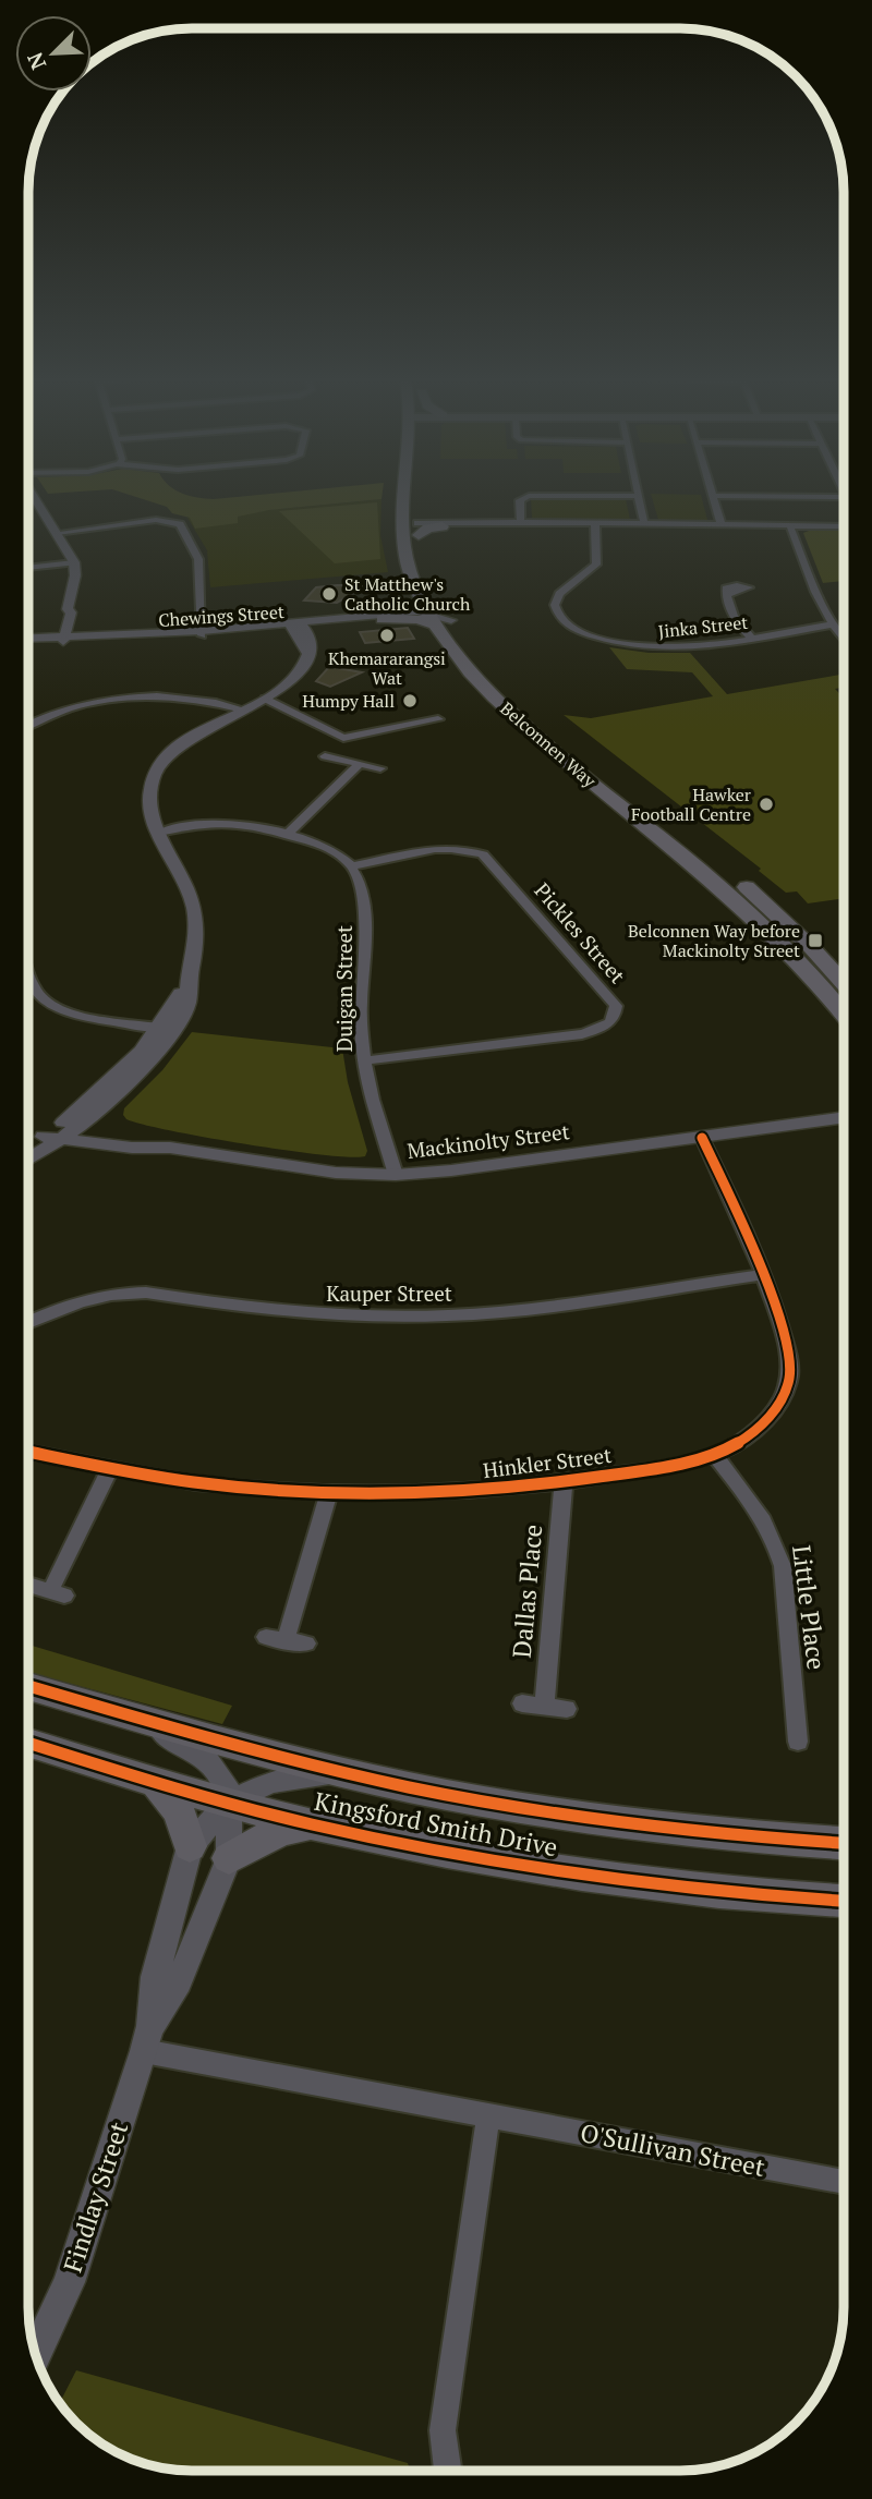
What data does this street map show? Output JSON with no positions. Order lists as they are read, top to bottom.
{
  "streets": {
    "main road": ["Belconnen Way", "Kingsford Smith Drive"],
    "street": [
      "Chewings Street",
      "Jinka Street",
      "Pickles Street",
      "Duigan Street",
      "Mackinolty Street",
      "Kauper Street",
      "Hinkler Street",
      "Dallas Place",
      "Little Place",
      "O'Sullivan Street",
      "Findlay Street"
    ]
  },
  "crossings": [
    ["Pickles Street", "Duigan Street"],
    ["Duigan Street", "Mackinolty Street"],
    ["Mackinolty Street", "Hinkler Street"],
    ["Kauper Street", "Hinkler Street"],
    ["Hinkler Street", "Dallas Place"],
    ["Hinkler Street", "Little Place"],
    ["Kingsford Smith Drive", "Findlay Street"],
    ["O'Sullivan Street", "Findlay Street"]
  ],
  "places": {
    "other": [
      "St Matthew's Catholic Church",
      "Khemararangsi Wat",
      "Humpy Hall",
      "Hawker Football Centre"
    ],
    "transit": ["Belconnen Way before Mackinolty Street"]
  },
  "north": "bottom left"
}
